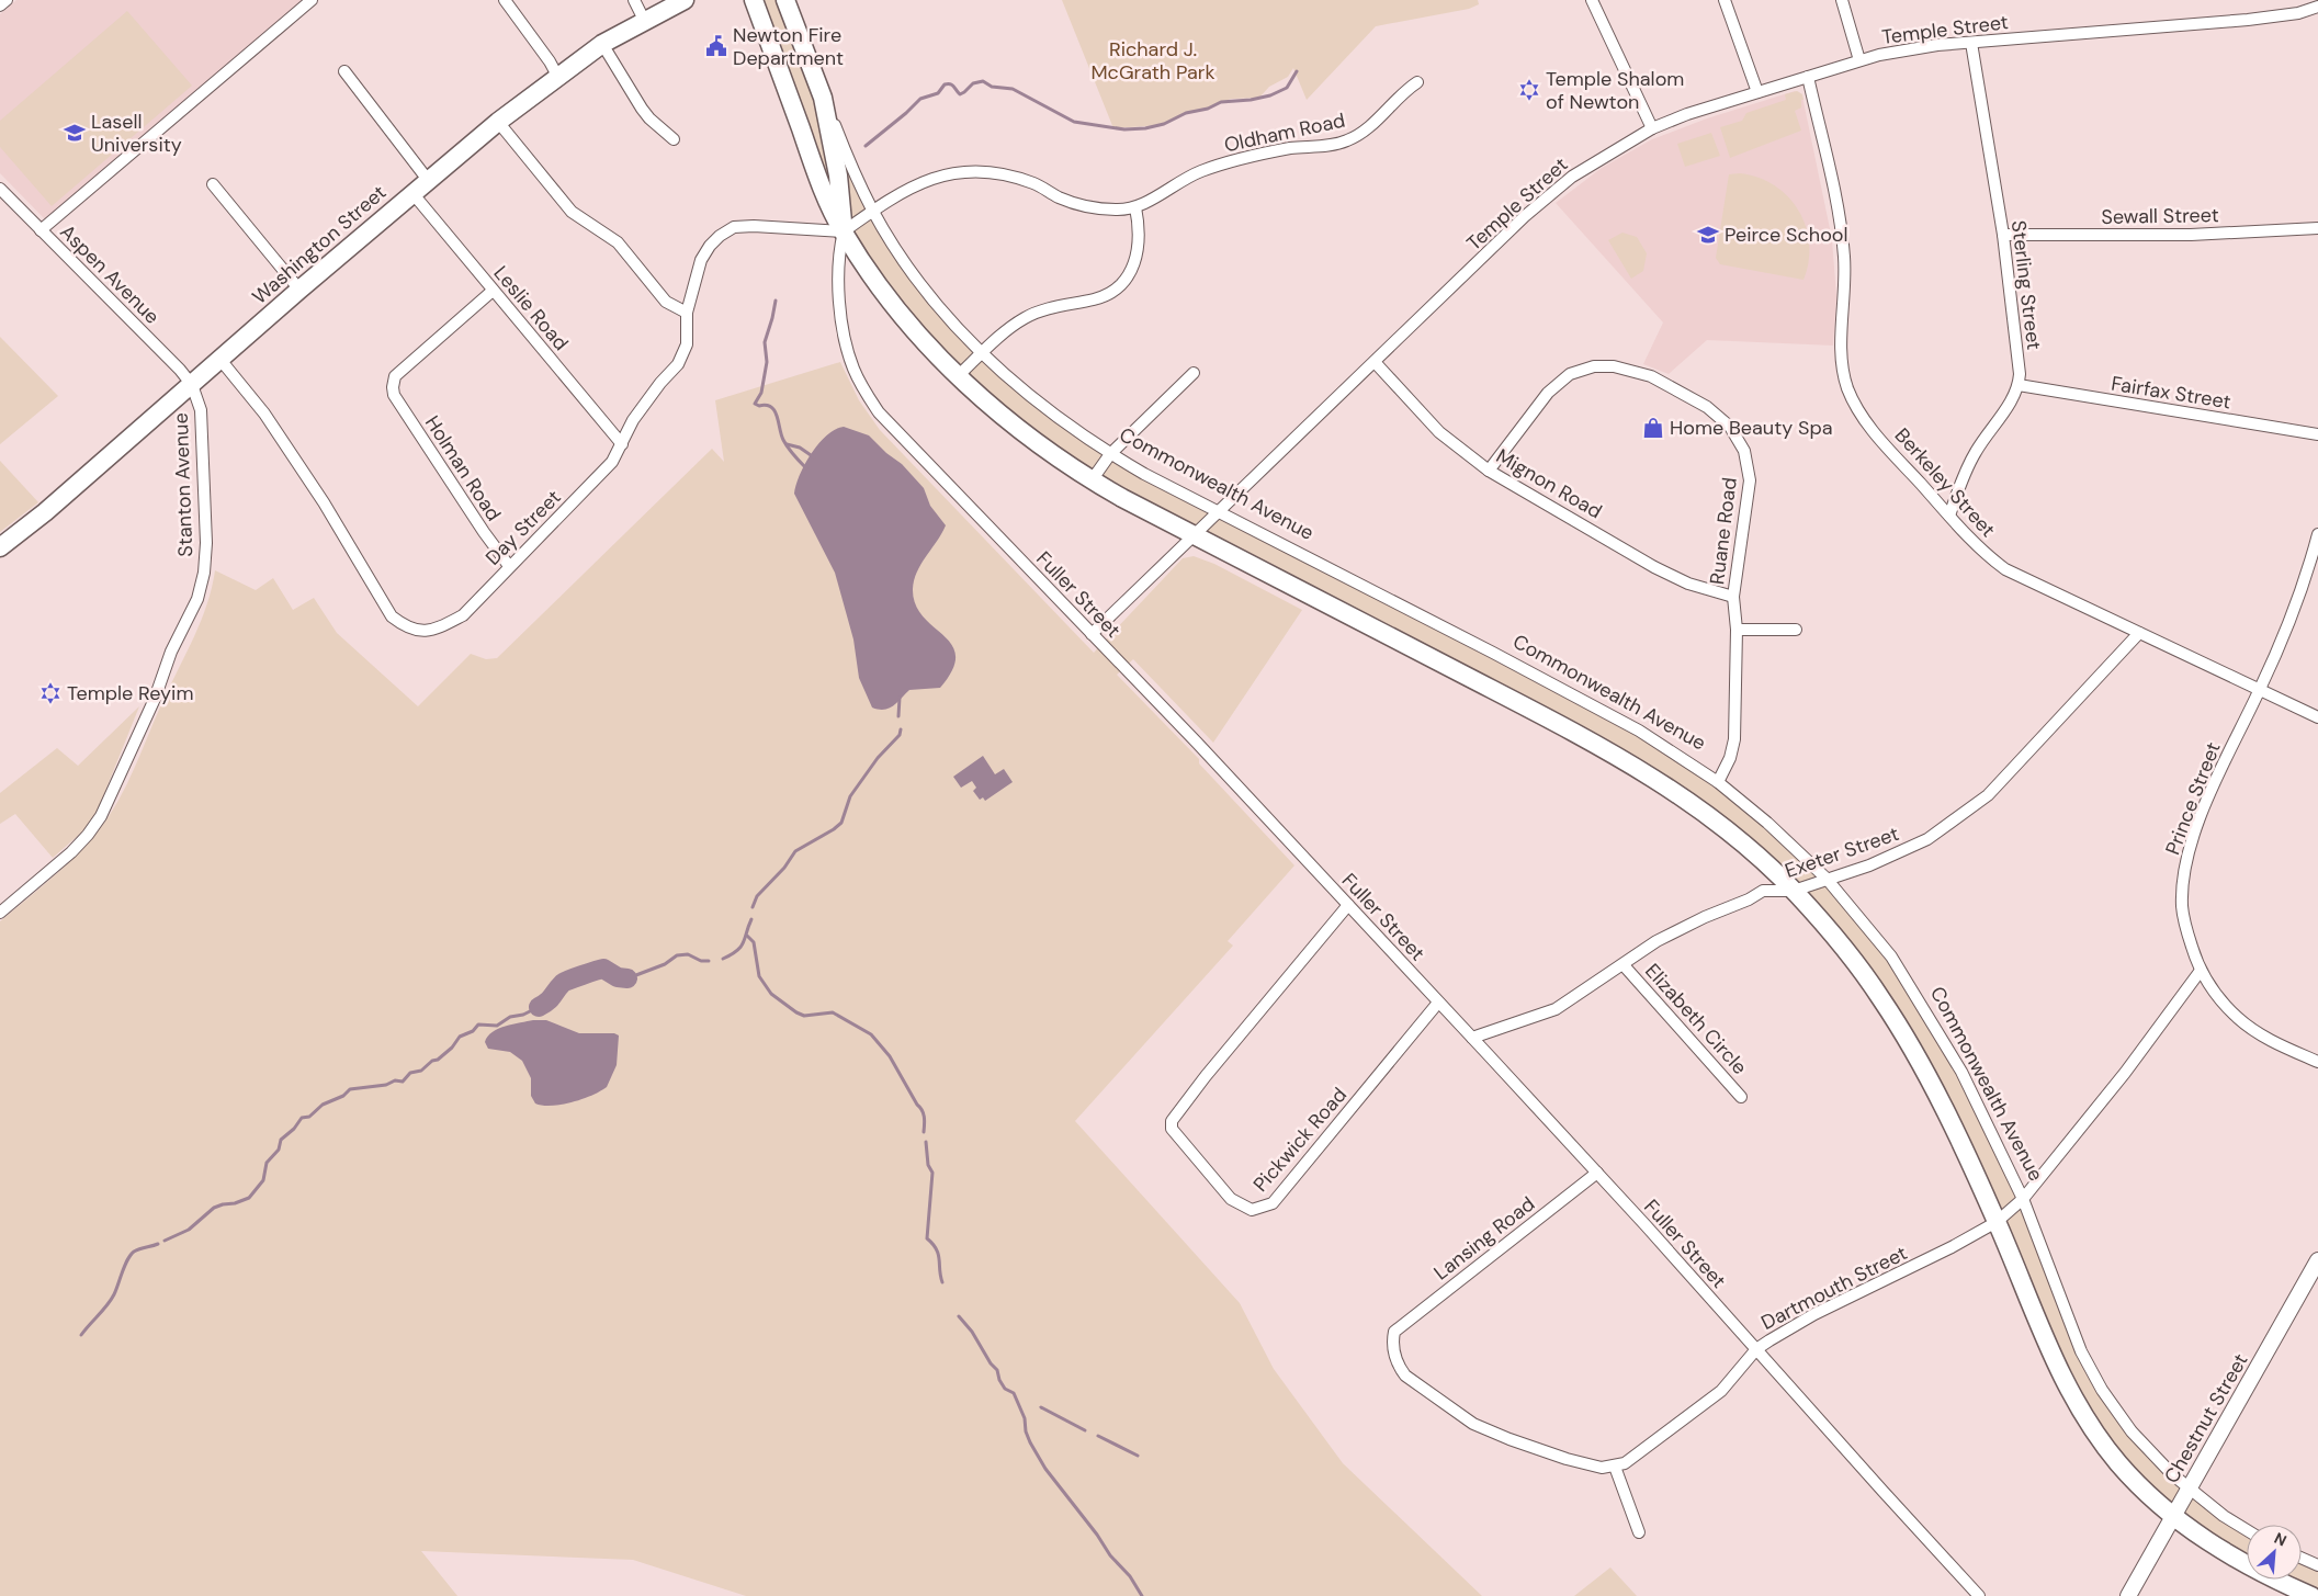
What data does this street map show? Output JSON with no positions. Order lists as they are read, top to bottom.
{
  "streets": {
    "main road": ["Washington Street", "Commonwealth Avenue", "Chestnut Street"],
    "street": [
      "Temple Street",
      "Oldham Road",
      "Sewall Street",
      "Aspen Avenue",
      "Sterling Street",
      "Leslie Road",
      "Fairfax Street",
      "Holman Road",
      "Berkeley Street",
      "Mignon Road",
      "Stanton Avenue",
      "Day Street",
      "Ruane Road",
      "Fuller Street",
      "Prince Street",
      "Exeter Street",
      "Elizabeth Circle",
      "Pickwick Road",
      "Lansing Road",
      "Dartmouth Street"
    ]
  },
  "crossings": [
    ["Temple Street", "Sterling Street"],
    ["Temple Street", "Berkeley Street"],
    ["Temple Street", "Commonwealth Avenue"],
    ["Temple Street", "Mignon Road"],
    ["Temple Street", "Fuller Street"],
    ["Oldham Road", "Commonwealth Avenue"],
    ["Oldham Road", "Day Street"],
    ["Oldham Road", "Fuller Street"],
    ["Sewall Street", "Sterling Street"],
    ["Washington Street", "Aspen Avenue"],
    ["Washington Street", "Leslie Road"],
    ["Washington Street", "Stanton Avenue"],
    ["Washington Street", "Day Street"],
    ["Aspen Avenue", "Stanton Avenue"],
    ["Sterling Street", "Fairfax Street"],
    ["Leslie Road", "Holman Road"],
    ["Leslie Road", "Day Street"],
    ["Holman Road", "Day Street"],
    ["Berkeley Street", "Prince Street"],
    ["Berkeley Street", "Exeter Street"],
    ["Commonwealth Avenue", "Day Street"],
    ["Commonwealth Avenue", "Ruane Road"],
    ["Commonwealth Avenue", "Fuller Street"],
    ["Commonwealth Avenue", "Exeter Street"],
    ["Commonwealth Avenue", "Dartmouth Street"],
    ["Commonwealth Avenue", "Chestnut Street"],
    ["Mignon Road", "Ruane Road"],
    ["Day Street", "Fuller Street"],
    ["Fuller Street", "Exeter Street"],
    ["Fuller Street", "Pickwick Road"],
    ["Fuller Street", "Lansing Road"],
    ["Fuller Street", "Dartmouth Street"],
    ["Prince Street", "Dartmouth Street"],
    ["Exeter Street", "Elizabeth Circle"],
    ["Lansing Road", "Dartmouth Street"]
  ],
  "parks": ["Richard J. McGrath Park"],
  "places": {
    "public building": ["Newton Fire Department"],
    "synagogue": ["Temple Shalom of Newton", "Temple Reyim"],
    "school or university": ["Lasell University", "Peirce School"],
    "shop": ["Home Beauty Spa"]
  },
  "north": "top right"
}
